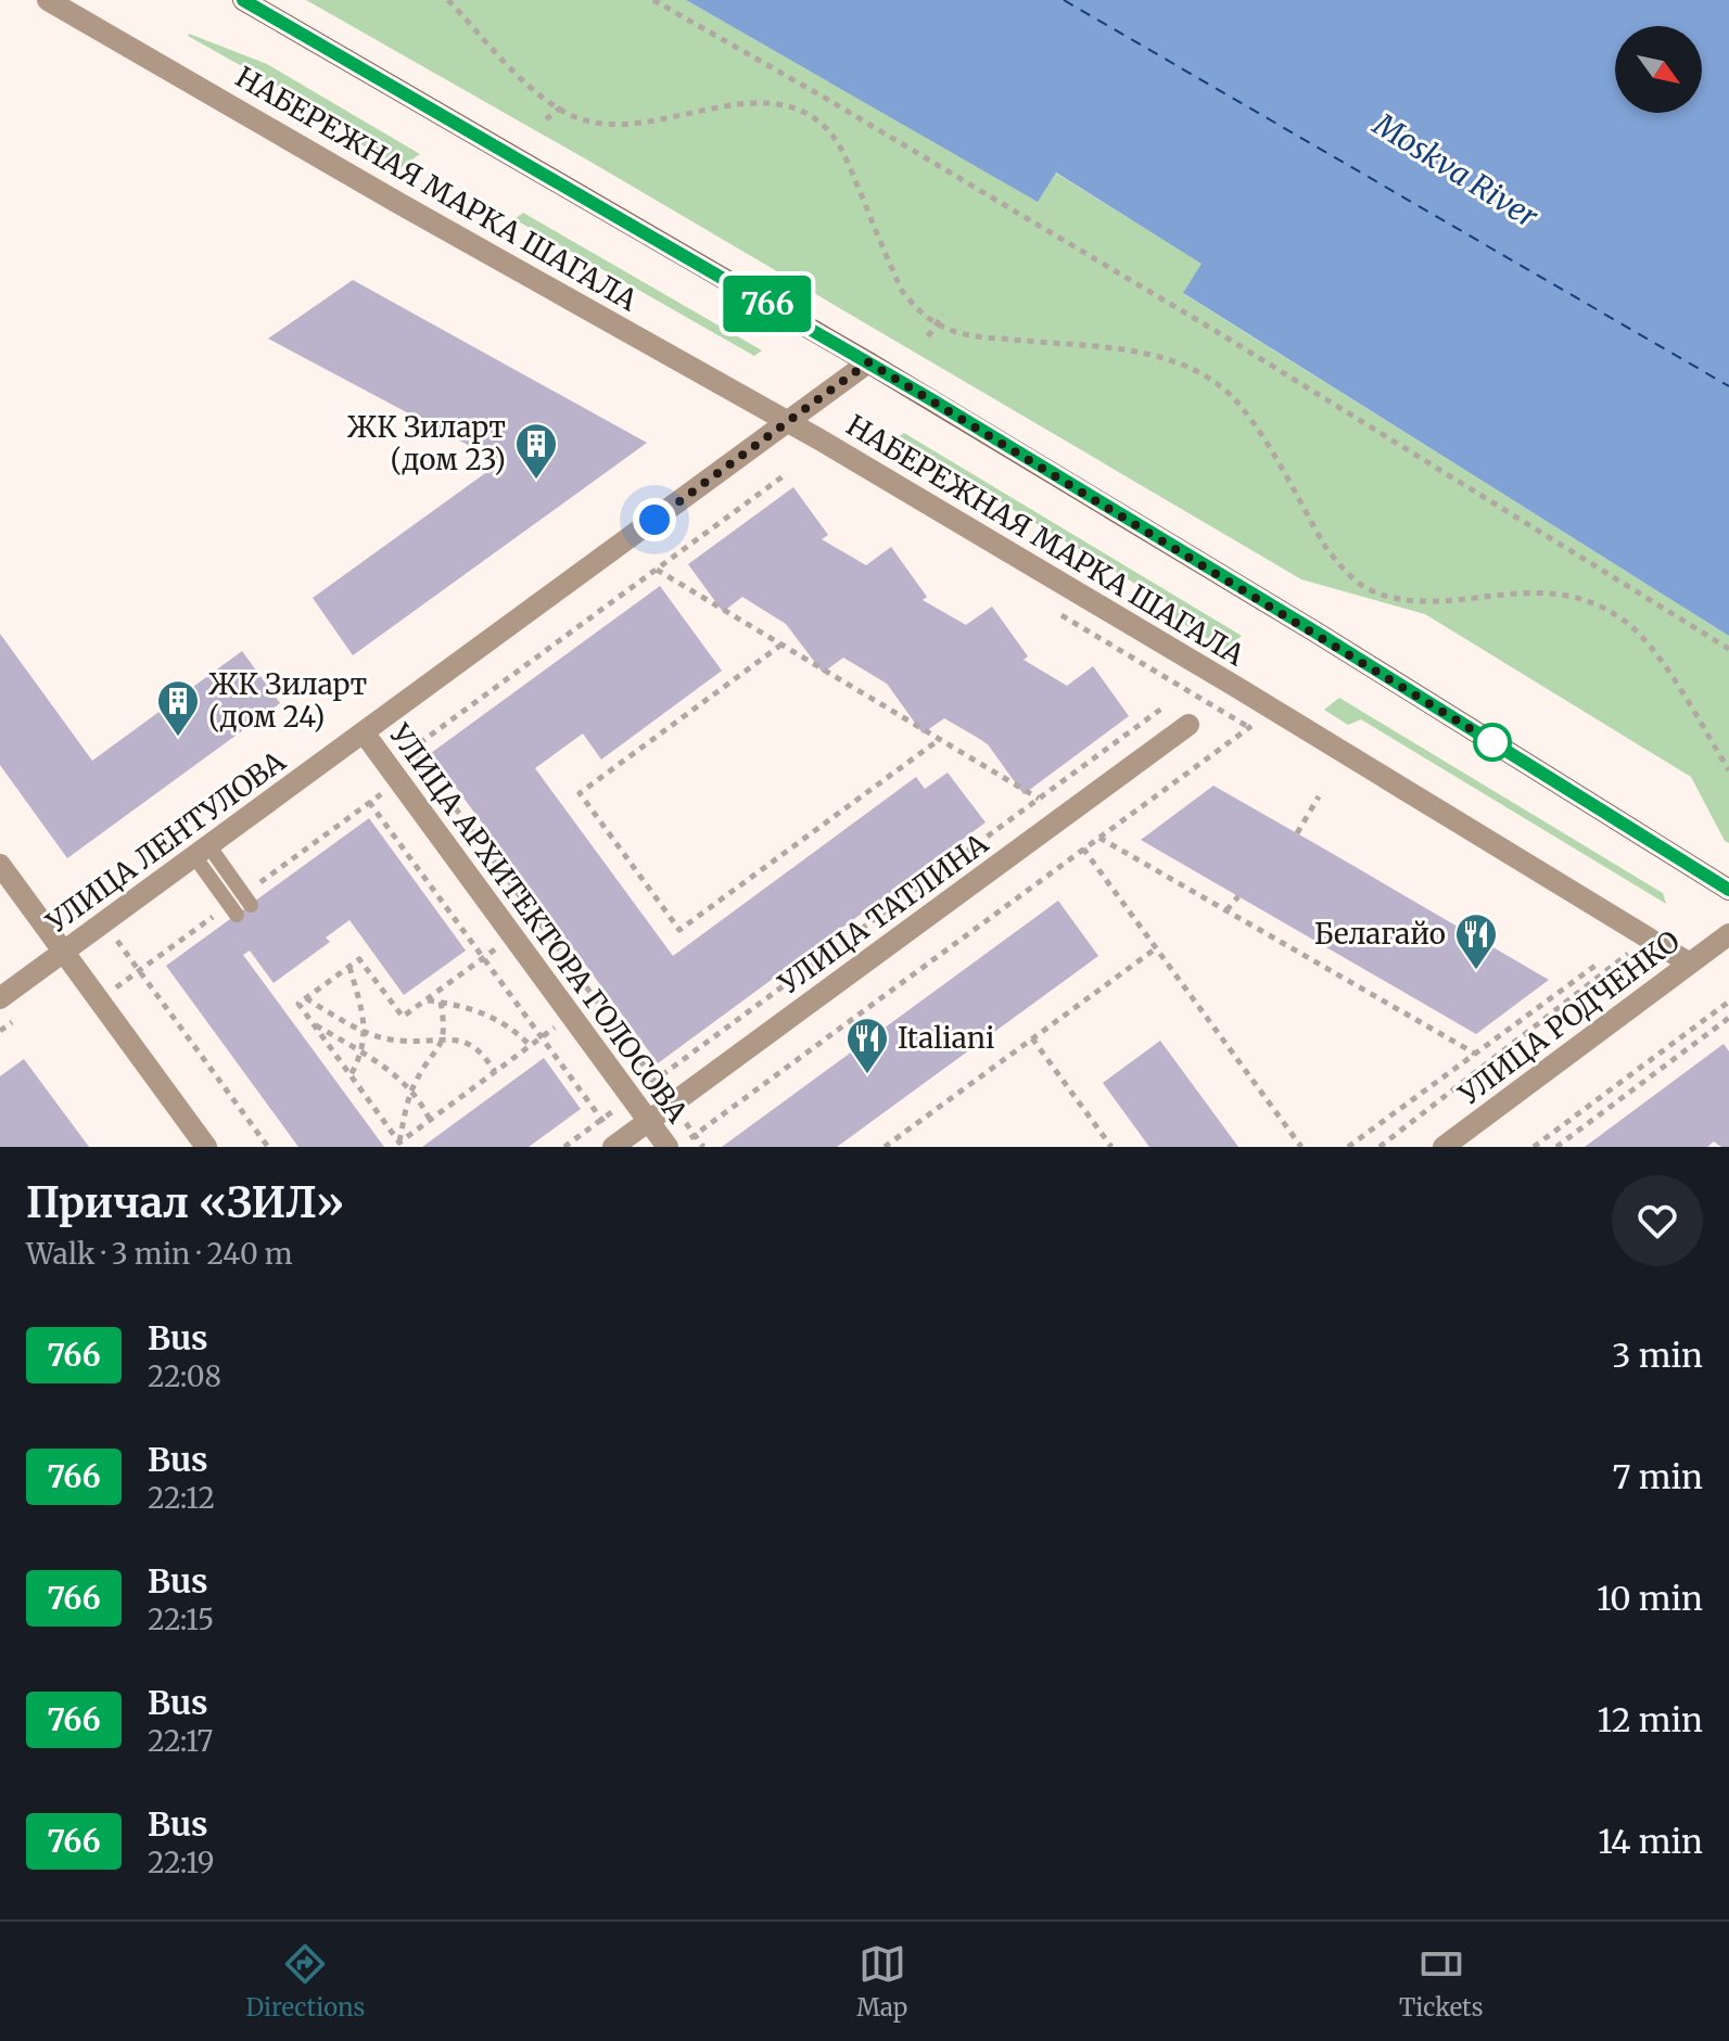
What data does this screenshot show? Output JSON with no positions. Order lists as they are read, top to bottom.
{
  "streets": {
    "street": [
      "НАБЕРЕЖНАЯ МАРКА ШАГАЛА",
      "УЛИЦА ЛЕНТУЛОВА",
      "УЛИЦА ТАТЛИНА",
      "УЛИЦА АРХИТЕКТОРА ГОЛОСОВА",
      "УЛИЦА РОДЧЕНКО"
    ]
  },
  "crossings": [
    ["НАБЕРЕЖНАЯ МАРКА ШАГАЛА", "УЛИЦА ЛЕНТУЛОВА"],
    ["НАБЕРЕЖНАЯ МАРКА ШАГАЛА", "УЛИЦА РОДЧЕНКО"],
    ["УЛИЦА ЛЕНТУЛОВА", "УЛИЦА АРХИТЕКТОРА ГОЛОСОВА"],
    ["УЛИЦА ТАТЛИНА", "УЛИЦА АРХИТЕКТОРА ГОЛОСОВА"]
  ],
  "water": ["Moskva River"],
  "places": {
    "building": ["ЖК Зиларт (дом 23)", "ЖК Зиларт (дом 24)"],
    "restaurant": ["Белагайо", "Italiani"]
  },
  "lines": ["bus line 766"],
  "north": "bottom right",
  "page": {
    "on_map": "766",
    "heading": ["Причал «ЗИЛ»", "Walk · 3 min · 240 m"],
    "list": [
      {
        "mark": "766",
        "name": "Bus",
        "note": "22:08",
        "value": "3 min"
      },
      {
        "mark": "766",
        "name": "Bus",
        "note": "22:12",
        "value": "7 min"
      },
      {
        "mark": "766",
        "name": "Bus",
        "note": "22:15",
        "value": "10 min"
      },
      {
        "mark": "766",
        "name": "Bus",
        "note": "22:17",
        "value": "12 min"
      },
      {
        "mark": "766",
        "name": "Bus",
        "note": "22:19",
        "value": "14 min"
      }
    ],
    "tabs": ["Directions", "Map", "Tickets"]
  }
}
